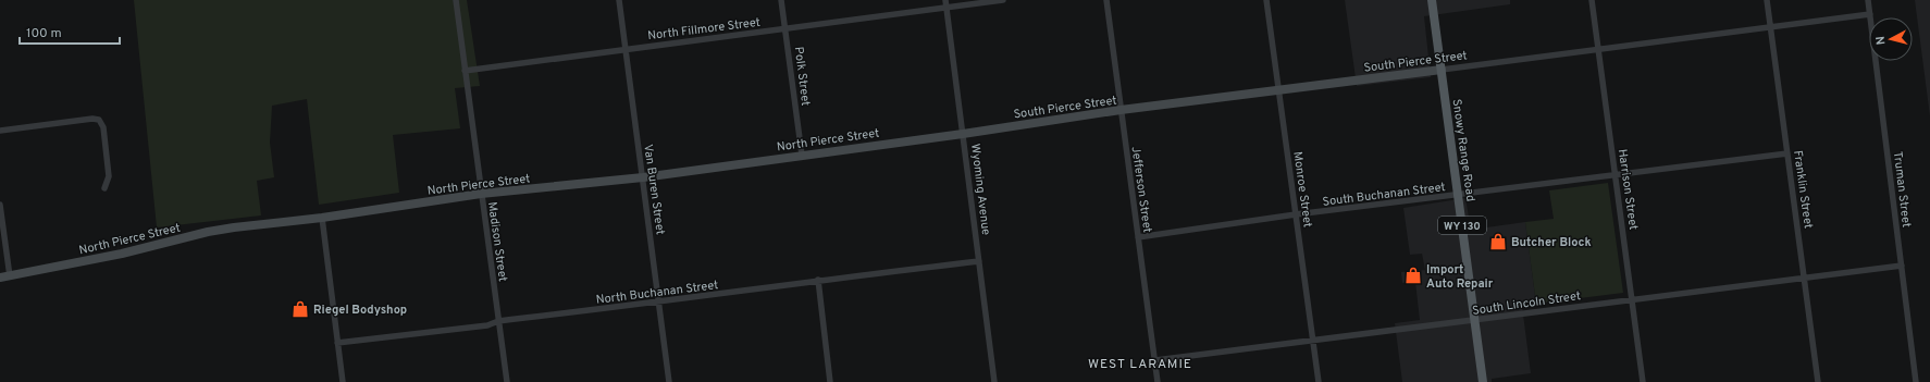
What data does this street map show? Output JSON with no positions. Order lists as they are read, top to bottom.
{
  "streets": {
    "main road": [
      "South Pierce Street",
      "North Pierce Street",
      "Snowy Range Road",
      "WY 130"
    ],
    "street": [
      "North Fillmore Street",
      "Polk Street",
      "Van Buren Street",
      "Wyoming Avenue",
      "Jefferson Street",
      "Monroe Street",
      "Harrison Street",
      "Franklin Street",
      "Truman Street",
      "South Buchanan Street",
      "Madison Street",
      "North Buchanan Street",
      "South Lincoln Street"
    ]
  },
  "crossings": [
    ["North Fillmore Street", "Polk Street"],
    ["North Fillmore Street", "Van Buren Street"],
    ["North Fillmore Street", "Wyoming Avenue"],
    ["North Fillmore Street", "Madison Street"],
    ["South Pierce Street", "North Pierce Street"],
    ["South Pierce Street", "Snowy Range Road"],
    ["South Pierce Street", "Wyoming Avenue"],
    ["South Pierce Street", "Jefferson Street"],
    ["South Pierce Street", "Monroe Street"],
    ["South Pierce Street", "Harrison Street"],
    ["South Pierce Street", "Franklin Street"],
    ["South Pierce Street", "Truman Street"],
    ["Polk Street", "North Pierce Street"],
    ["North Pierce Street", "Van Buren Street"],
    ["North Pierce Street", "Wyoming Avenue"],
    ["North Pierce Street", "Madison Street"],
    ["Snowy Range Road", "South Buchanan Street"],
    ["Snowy Range Road", "South Lincoln Street"],
    ["Van Buren Street", "North Buchanan Street"],
    ["Wyoming Avenue", "North Buchanan Street"],
    ["Jefferson Street", "South Buchanan Street"],
    ["Jefferson Street", "South Lincoln Street"],
    ["Monroe Street", "South Buchanan Street"],
    ["Monroe Street", "South Lincoln Street"],
    ["Harrison Street", "South Buchanan Street"],
    ["Harrison Street", "South Lincoln Street"],
    ["Franklin Street", "South Buchanan Street"],
    ["Franklin Street", "South Lincoln Street"],
    ["Truman Street", "South Lincoln Street"],
    ["Madison Street", "North Buchanan Street"]
  ],
  "districts": ["WEST LARAMIE"],
  "places": {
    "shop": ["Butcher Block", "Import Auto Repair", "Riegel Bodyshop"]
  },
  "scale_bar": "100 m",
  "north": "left"
}
